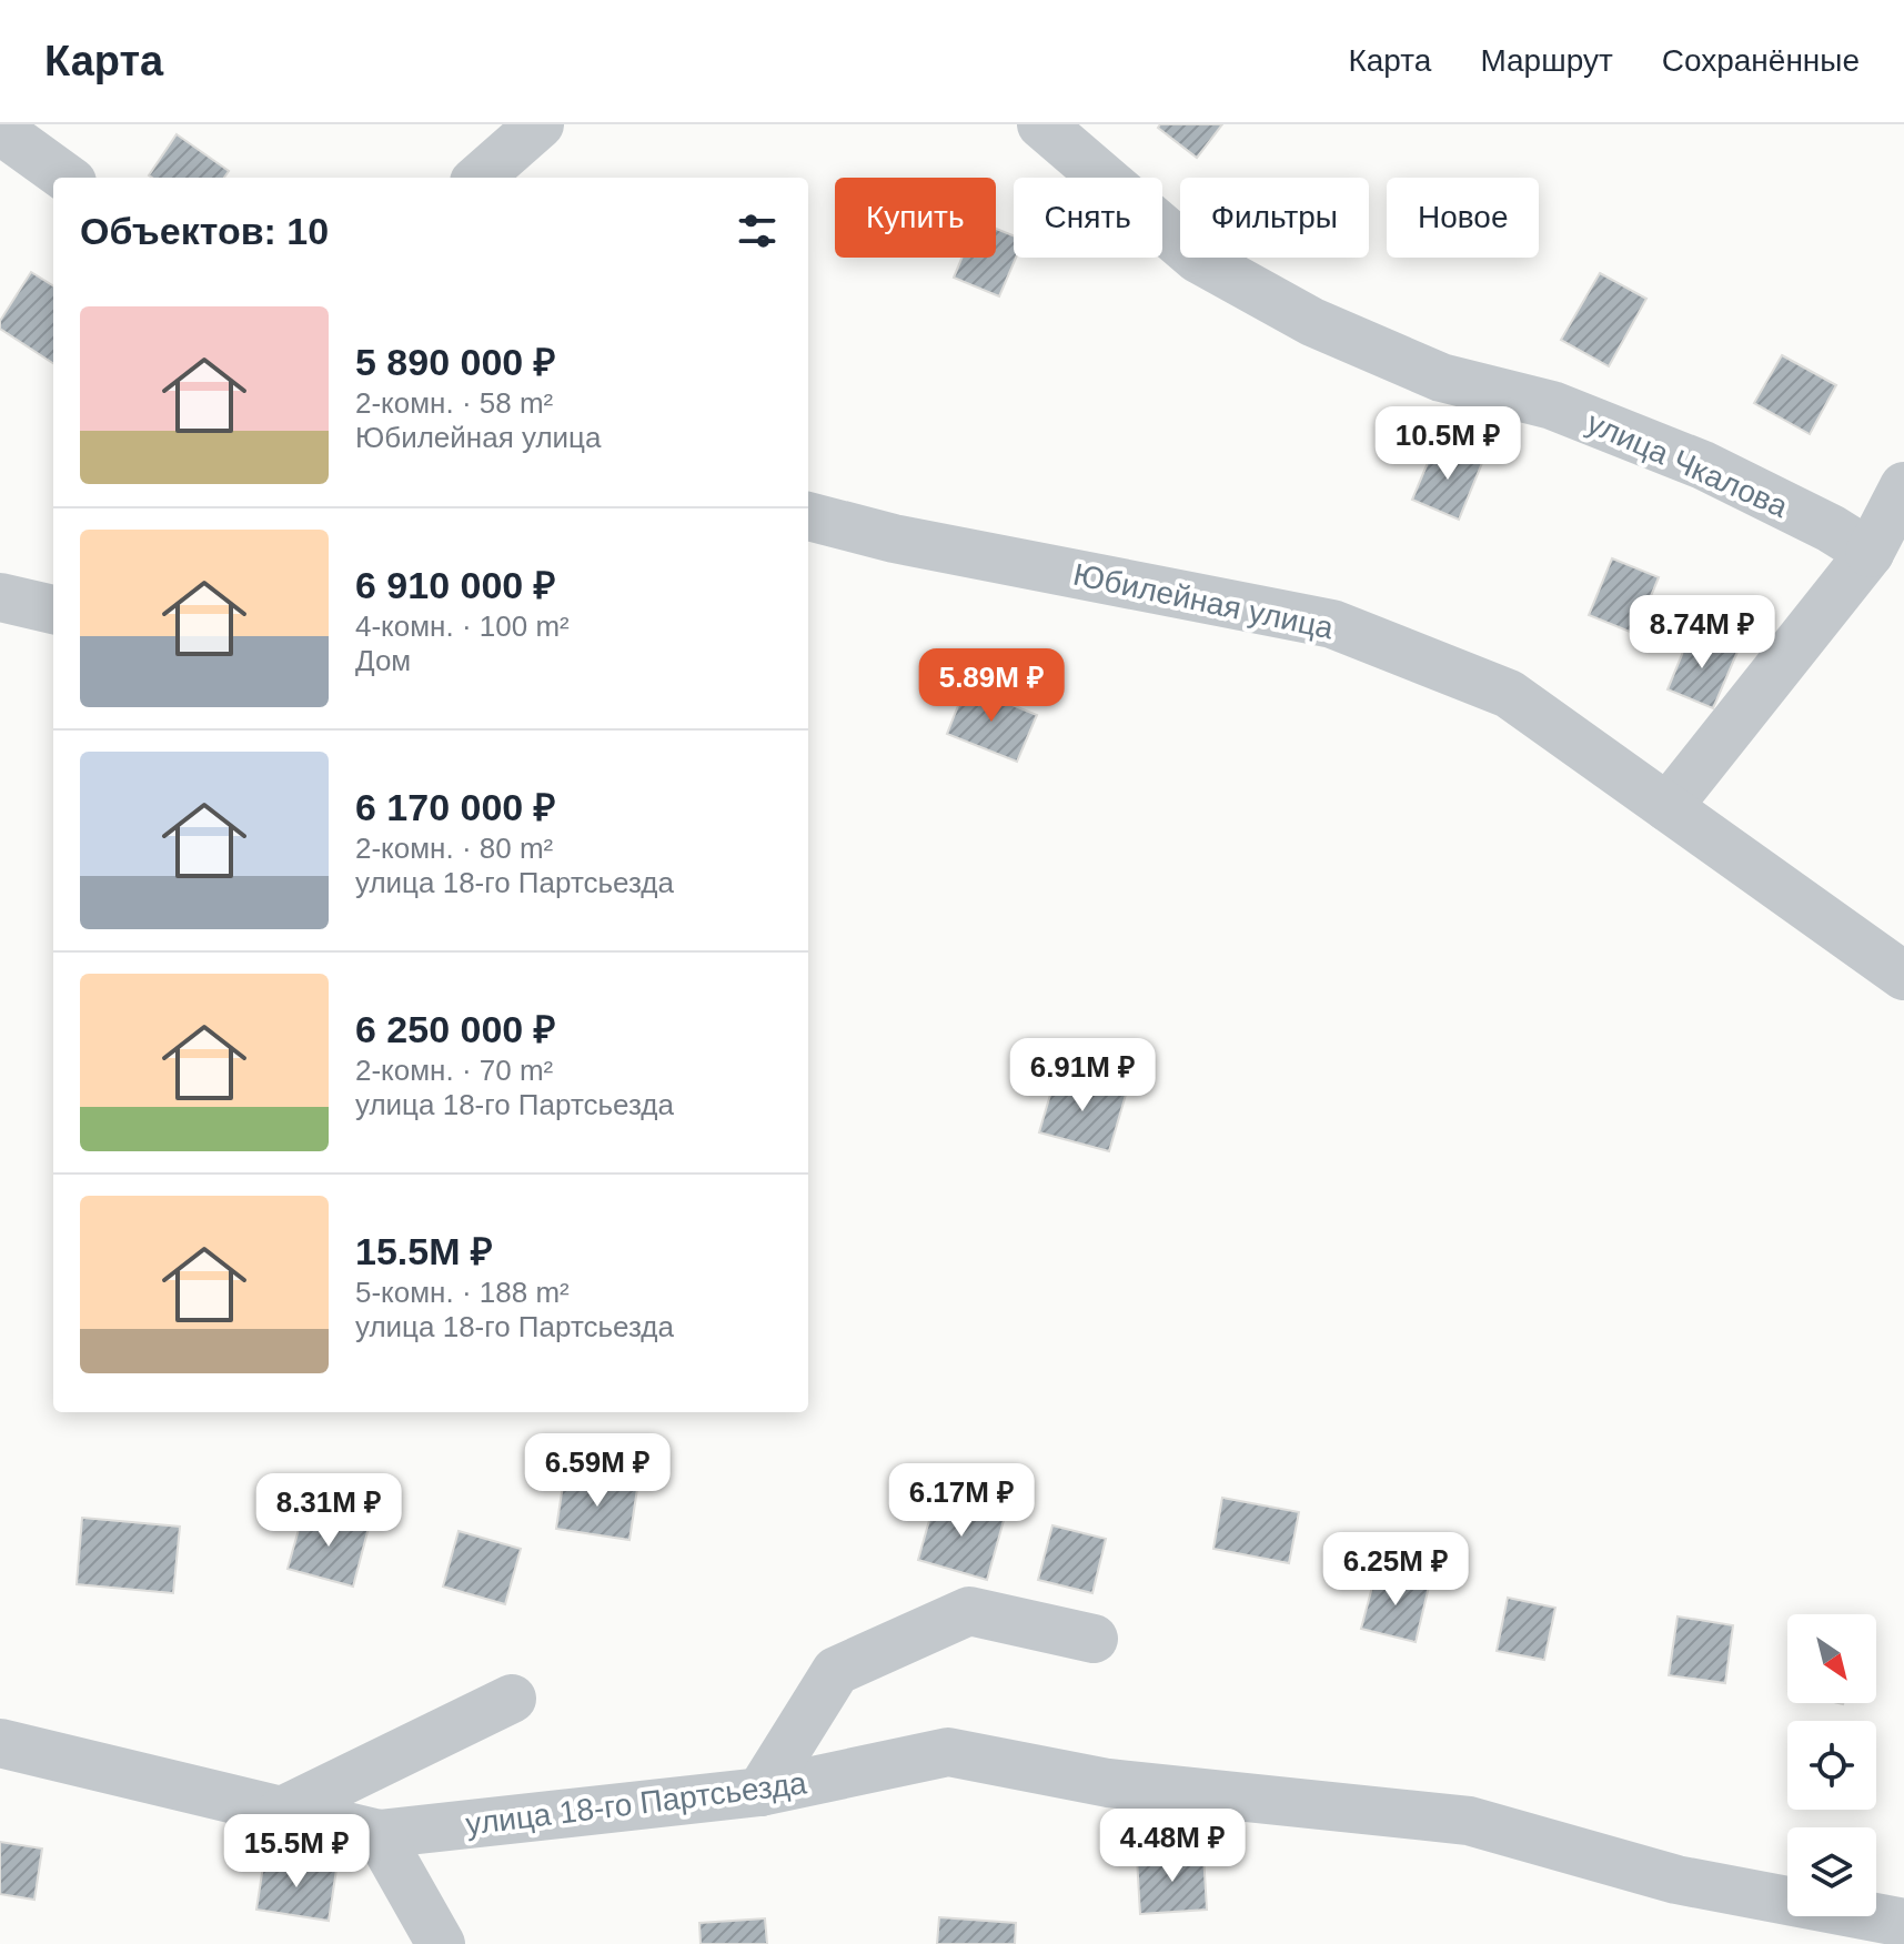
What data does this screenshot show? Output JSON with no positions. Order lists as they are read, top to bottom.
{
  "streets": {
    "street": ["улица Чкалова", "Юбилейная улица", "улица 18-го Партсьезда"]
  },
  "north": "bottom right",
  "page": {
    "header": "Карта",
    "nav": ["Карта", "Маршрут", "Сохранённые"],
    "chip": [
      "Купить",
      "Снять",
      "Фильтры",
      "Новое"
    ],
    "heading": "Объектов: 10",
    "list": [
      {
        "name": "5 890 000 ₽",
        "note": "2-комн. · 58 m² · Юбилейная улица"
      },
      {
        "name": "6 910 000 ₽",
        "note": "4-комн. · 100 m² · Дом"
      },
      {
        "name": "6 170 000 ₽",
        "note": "2-комн. · 80 m² · улица 18-го Партсьезда"
      },
      {
        "name": "6 250 000 ₽",
        "note": "2-комн. · 70 m² · улица 18-го Партсьезда"
      },
      {
        "name": "15.5M ₽",
        "note": "5-комн. · 188 m² · улица 18-го Партсьезда"
      }
    ],
    "price": [
      "10.5M ₽",
      "8.74M ₽",
      "5.89M ₽",
      "6.91M ₽",
      "6.59M ₽",
      "6.17M ₽",
      "8.31M ₽",
      "6.25M ₽",
      "4.48M ₽",
      "15.5M ₽"
    ]
  }
}
